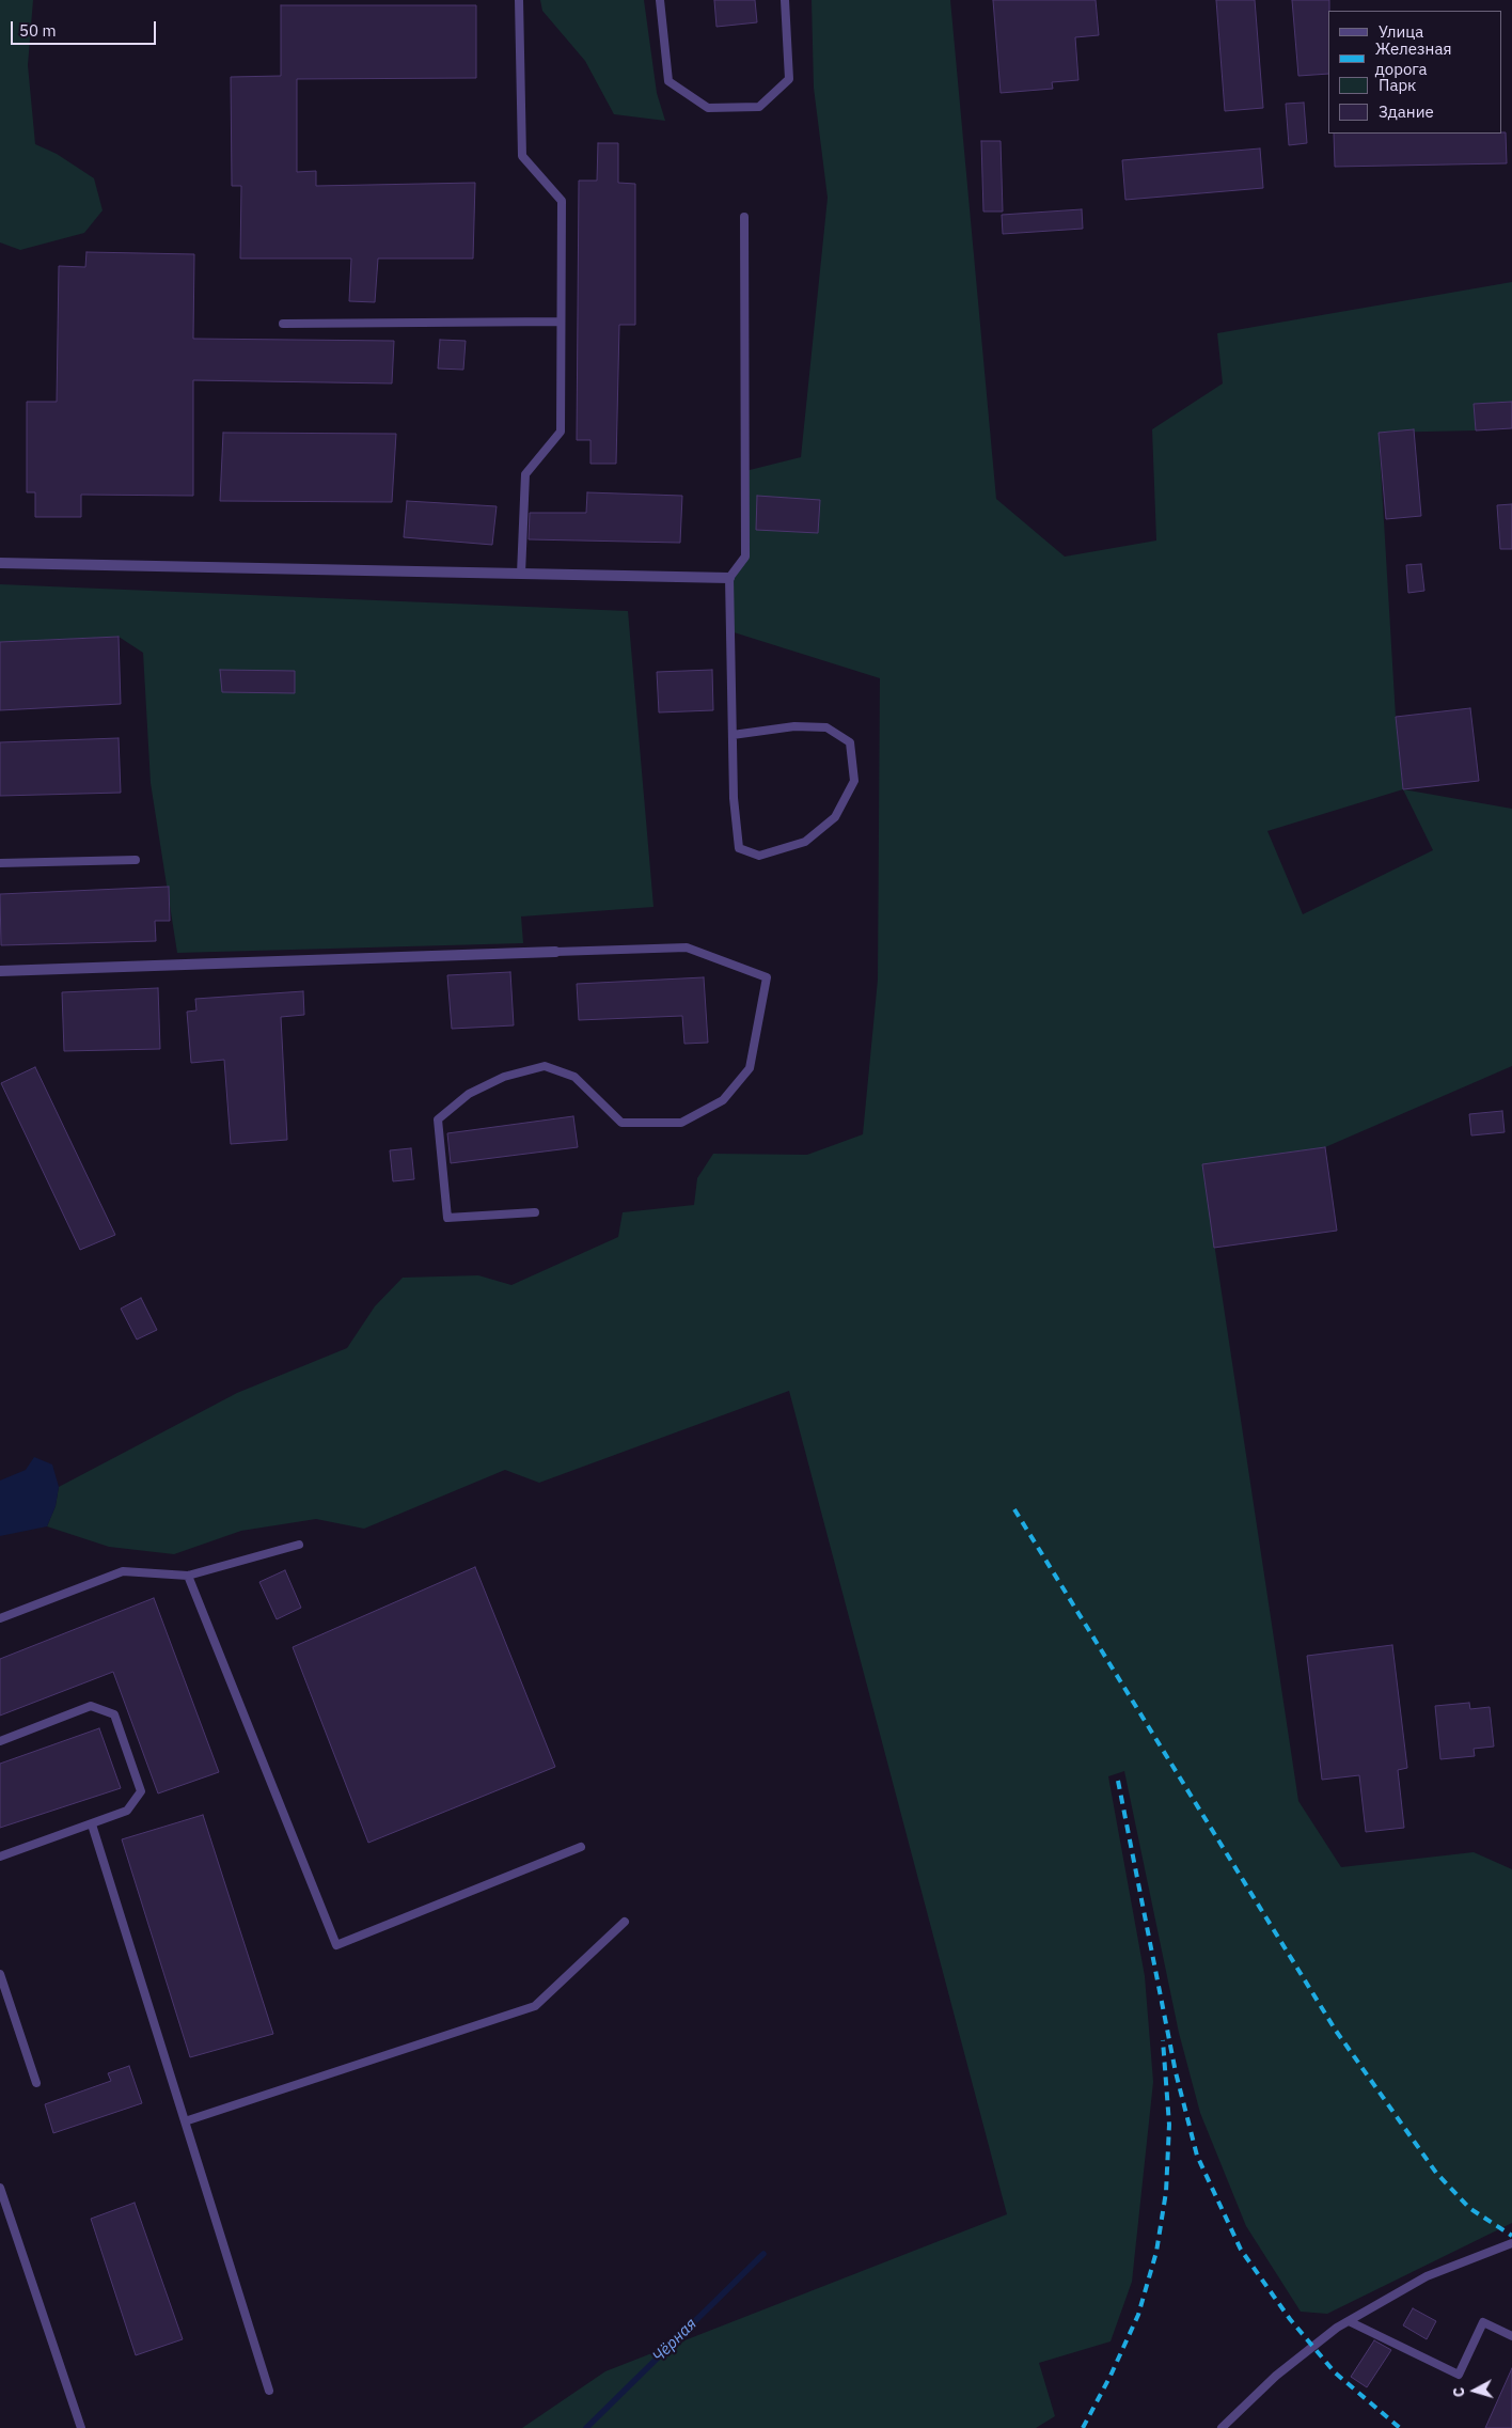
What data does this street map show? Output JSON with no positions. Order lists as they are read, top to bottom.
{
  "water": ["Чёрная"],
  "legend": [
    "Улица",
    "Железная дорога",
    "Парк",
    "Здание"
  ],
  "scale_bar": "50 m",
  "north": "left"
}
